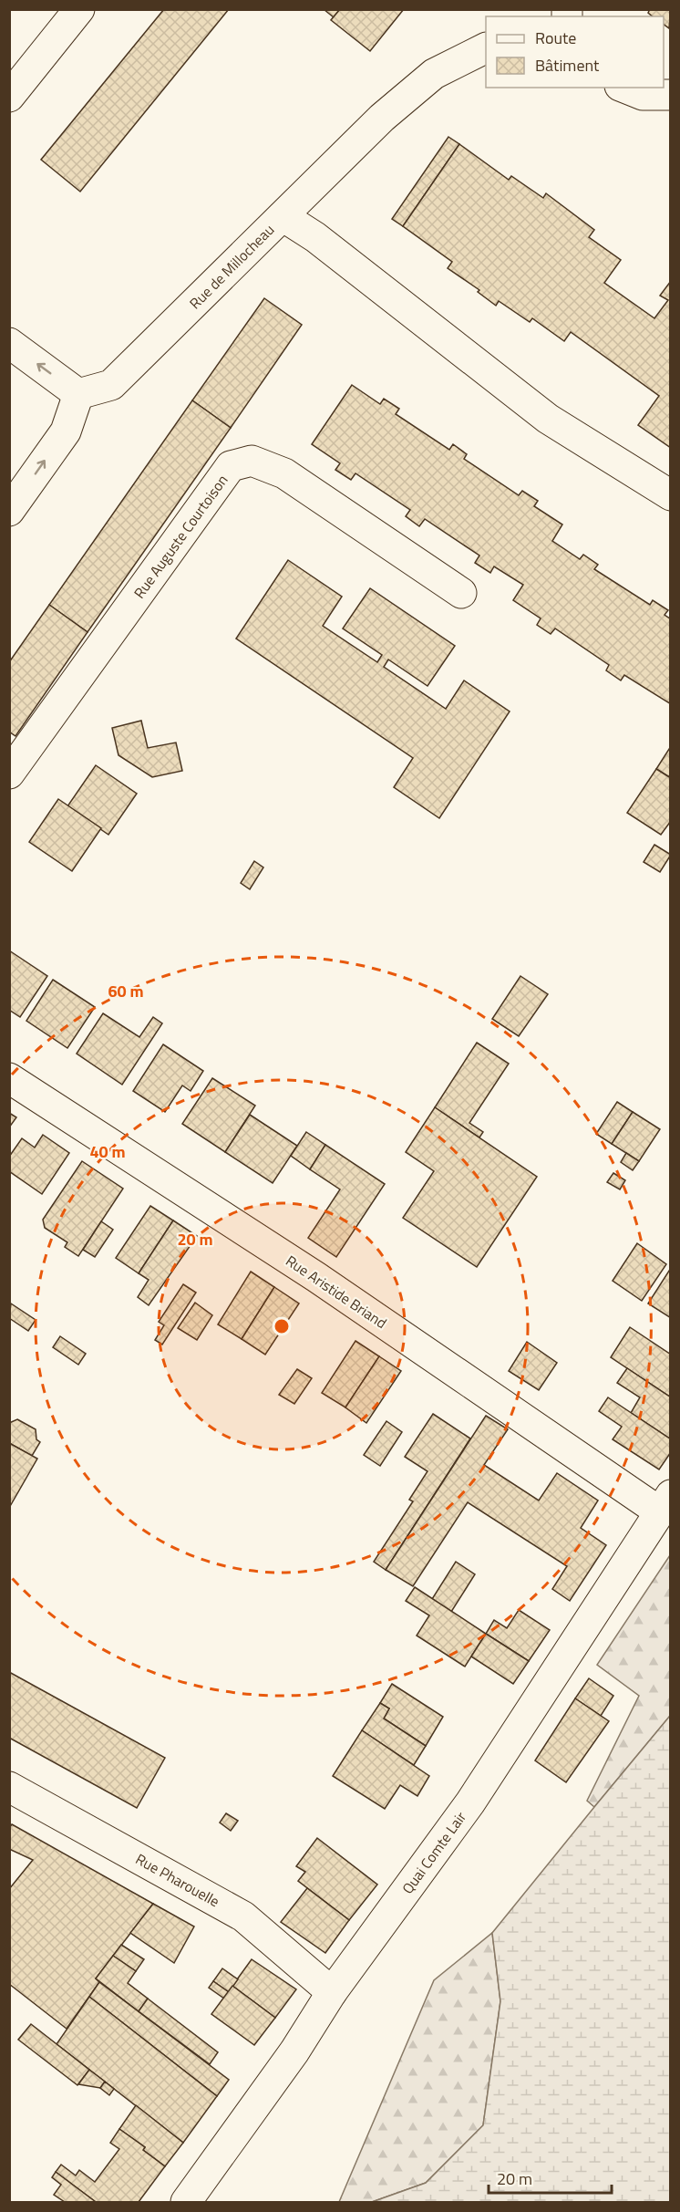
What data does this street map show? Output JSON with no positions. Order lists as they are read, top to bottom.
{
  "streets": {
    "street": [
      "Rue de Millocheau",
      "Rue Auguste Courtoison",
      "Rue Aristide Briand",
      "Quai Comte Lair",
      "Rue Pharouelle"
    ]
  },
  "crossings": [
    ["Rue Aristide Briand", "Quai Comte Lair"],
    ["Quai Comte Lair", "Rue Pharouelle"]
  ],
  "legend": ["Route", "Bâtiment"],
  "scale_bar": "20 m",
  "rings": ["60 m", "40 m", "20 m"]
}
